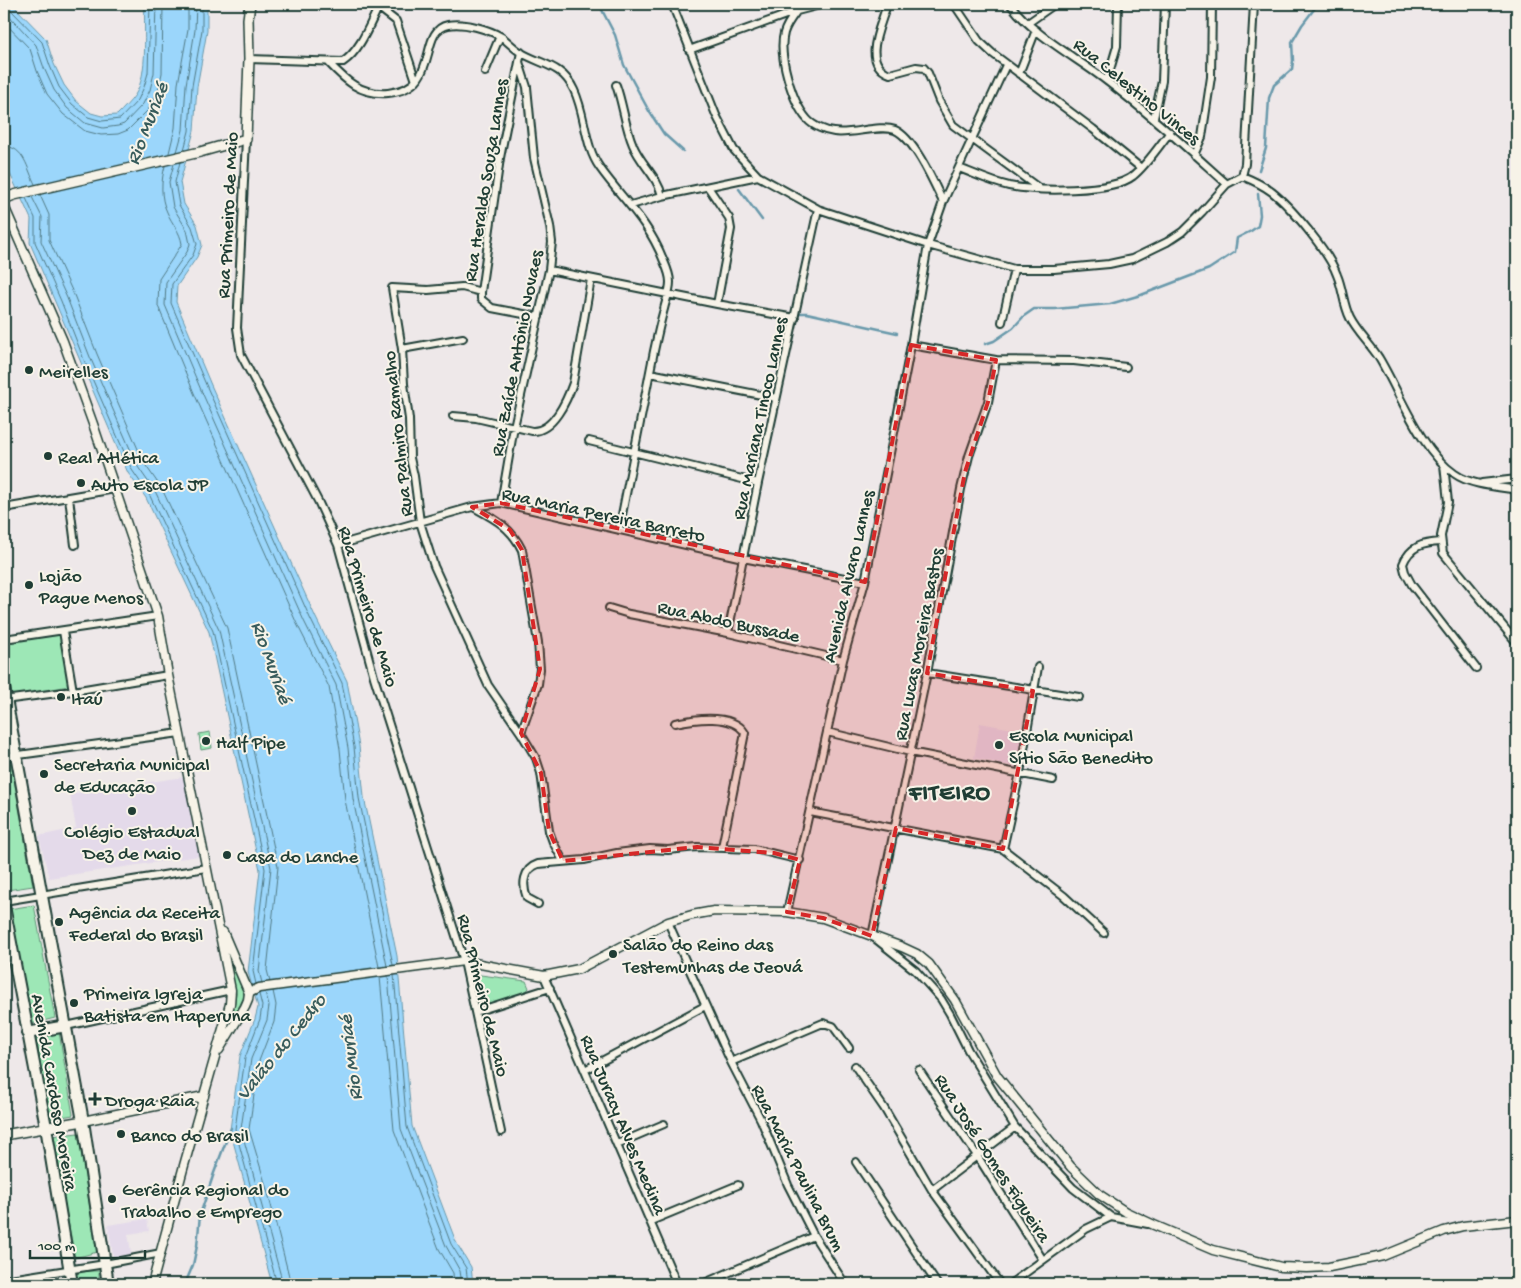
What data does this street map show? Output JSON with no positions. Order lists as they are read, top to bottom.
{
  "streets": {
    "highway": ["Avenida Cardoso Moreira"],
    "main road": ["Rua Primeiro de Maio"],
    "street": [
      "Rua Celestino Vinces",
      "Rua Heraldo Souza Lannes",
      "Rua Zaíde Antônio Novaes",
      "Rua Mariana Tinoco Lannes",
      "Rua Palmiro Ramalho",
      "Rua Maria Pereira Barreto",
      "Avenida Alvaro Lannes",
      "Rua Abdo Bussade",
      "Rua Lucas Moreira Bastos",
      "Rua Juracy Alves Medina",
      "Rua José Gomes Figueira",
      "Rua Maria Paulina Brum"
    ]
  },
  "crossings": [
    ["Rua Heraldo Souza Lannes", "Rua Zaíde Antônio Novaes"],
    ["Rua Heraldo Souza Lannes", "Rua Palmiro Ramalho"],
    ["Rua Primeiro de Maio", "Rua Maria Pereira Barreto"],
    ["Rua Zaíde Antônio Novaes", "Rua Maria Pereira Barreto"],
    ["Rua Mariana Tinoco Lannes", "Rua Maria Pereira Barreto"],
    ["Rua Mariana Tinoco Lannes", "Rua Abdo Bussade"],
    ["Rua Palmiro Ramalho", "Rua Maria Pereira Barreto"],
    ["Rua Maria Pereira Barreto", "Avenida Alvaro Lannes"],
    ["Avenida Alvaro Lannes", "Rua Abdo Bussade"]
  ],
  "districts": ["FITEIRO"],
  "water": ["Rio Muriaé", "Valão do Cedro"],
  "places": {
    "other": [
      "Meirelles",
      "Real Atlética",
      "Auto Escola JP",
      "Lojão Pague Menos",
      "Itaú",
      "Half Pipe",
      "Escola Municipal Sítio São Benedito",
      "Secretaria Municipal de Educação",
      "Colégio Estadual Dez de Maio",
      "Casa do Lanche",
      "Agência da Receita Federal do Brasil",
      "Salão do Reino das Testemunhas de Jeová",
      "Primeira Igreja Batista em Itaperuna",
      "Banco do Brasil",
      "Gerência Regional do Trabalho e Emprego"
    ],
    "health": ["Droga Raia"]
  },
  "scale_bar": "100 m"
}
